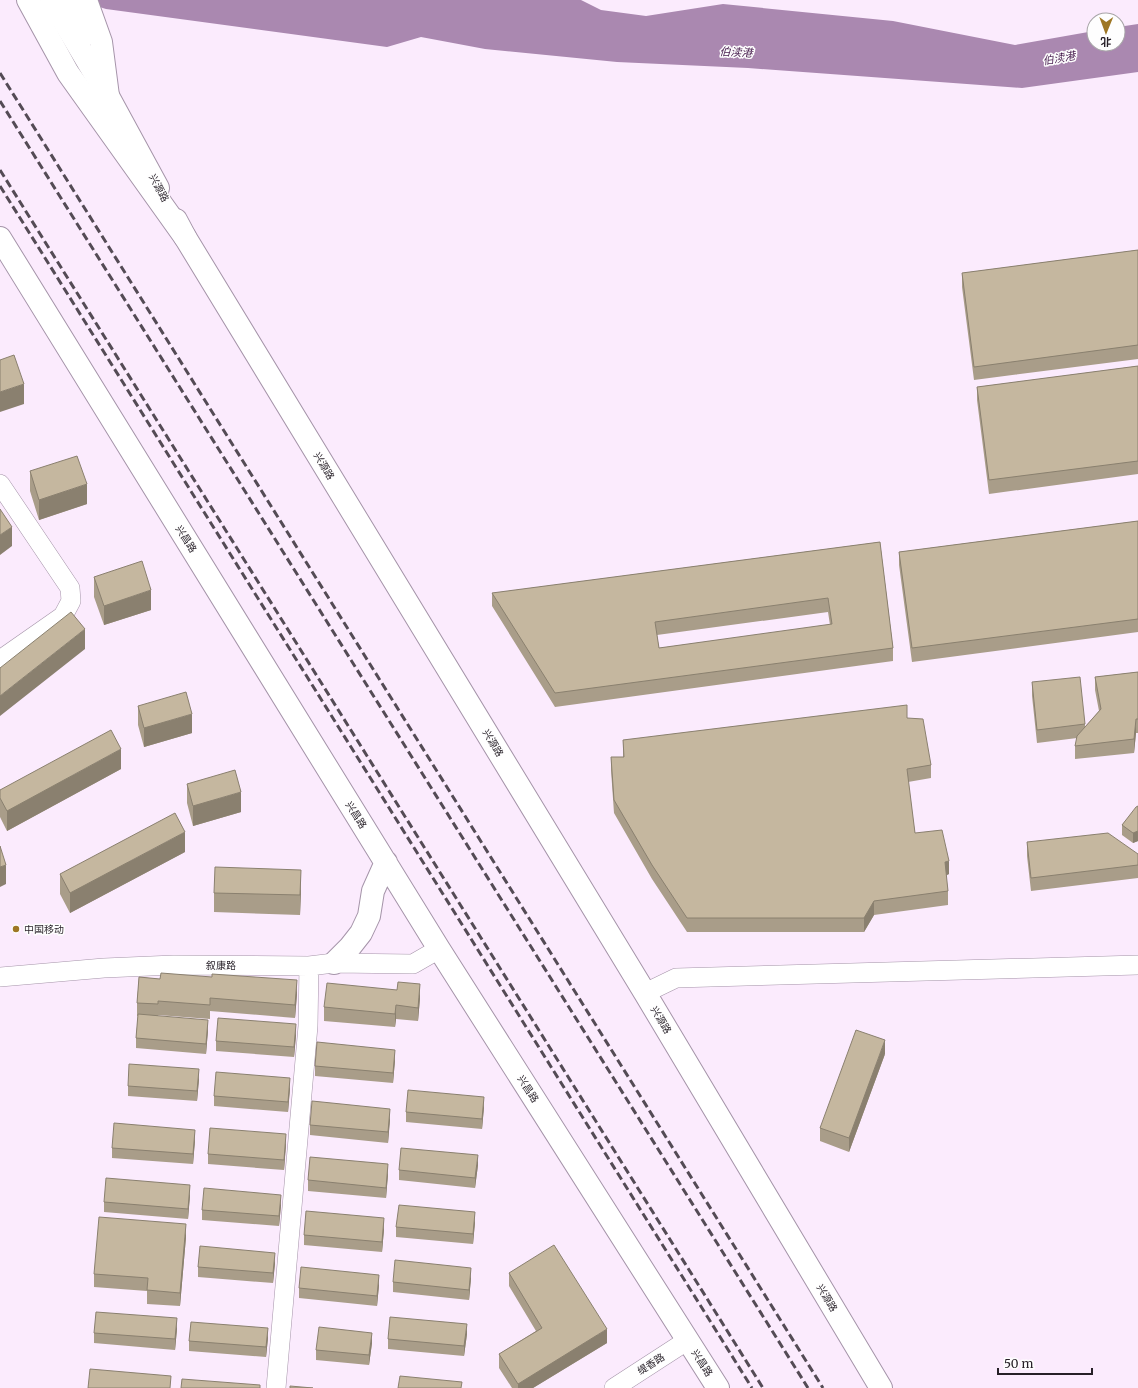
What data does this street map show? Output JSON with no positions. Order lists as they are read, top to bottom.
{
  "streets": {
    "main road": ["兴源路", "兴昌路"],
    "street": ["叙康路", "缇香路"]
  },
  "crossings": [
    ["兴昌路", "叙康路"],
    ["兴昌路", "缇香路"]
  ],
  "water": ["伯渎港"],
  "places": ["中国移动"],
  "scale_bar": "50 m",
  "north": "bottom"
}
